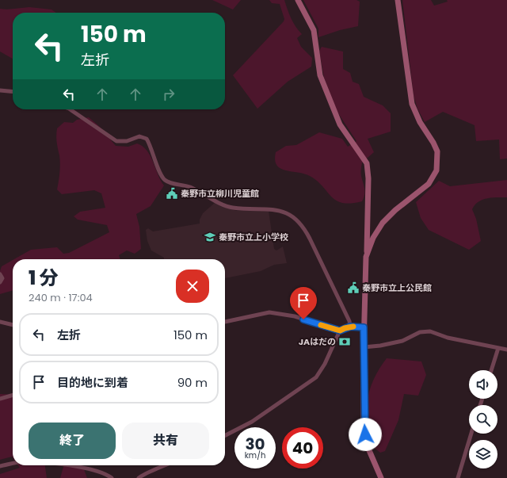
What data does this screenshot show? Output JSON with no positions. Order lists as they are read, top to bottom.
{
  "places": {
    "public building": ["秦野市立柳川児童館", "秦野市立上公民館"],
    "school or university": ["秦野市立上小学校"],
    "bank": ["JAはだの"]
  },
  "page": {
    "turn": ["150 m", "左折"],
    "heading": ["1 分", "240 m · 17:04"],
    "list": [
      {
        "name": "左折",
        "value": "150 m"
      },
      {
        "name": "目的地に到着",
        "value": "90 m"
      }
    ],
    "buttons": ["終了", "共有"],
    "speed": "30 km/h",
    "limit": "40"
  }
}
